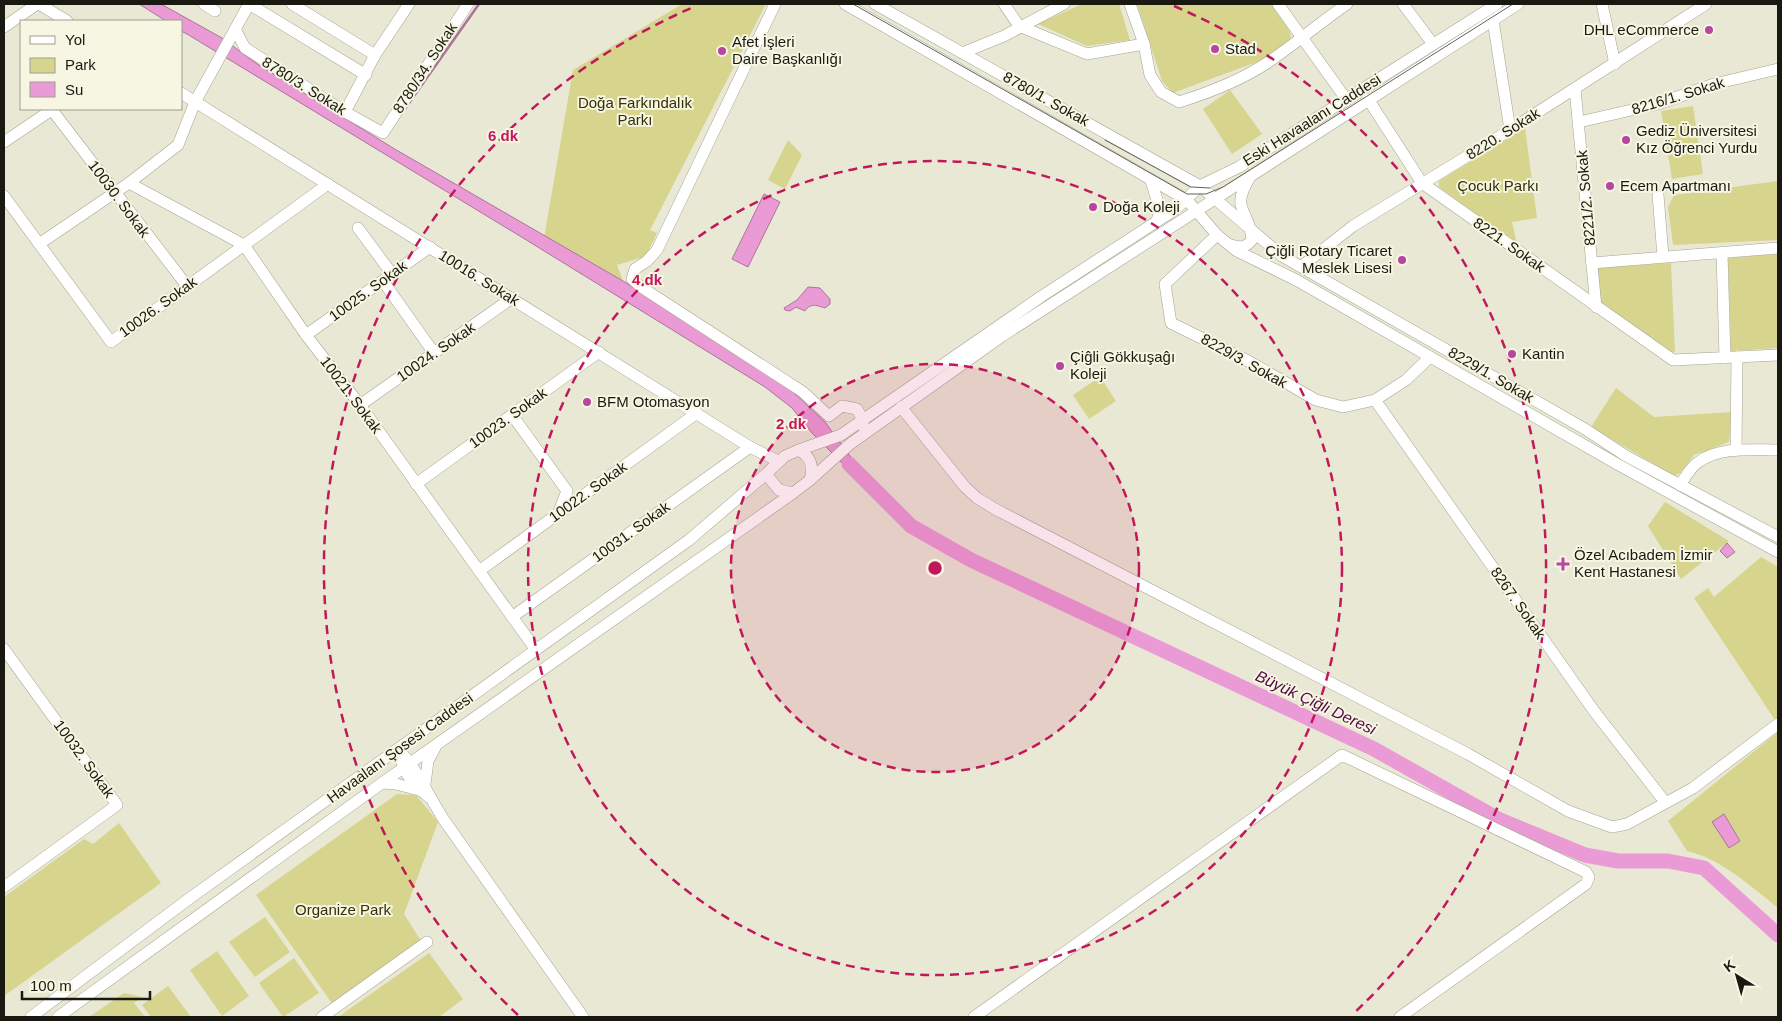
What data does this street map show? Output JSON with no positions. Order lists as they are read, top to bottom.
{
  "streets": {
    "street": [
      "8780/34. Sokak",
      "8780/3. Sokak",
      "8216/1. Sokak",
      "8780/1. Sokak",
      "Eski Havaalanı Caddesi",
      "8220. Sokak",
      "8221/2. Sokak",
      "10030. Sokak",
      "8221. Sokak",
      "10016. Sokak",
      "10025. Sokak",
      "10026. Sokak",
      "10024. Sokak",
      "8229/3. Sokak",
      "8229/1. Sokak",
      "10021. Sokak",
      "10023. Sokak",
      "10022. Sokak",
      "10031. Sokak",
      "8267. Sokak",
      "Havaalanı Şosesi Caddesi",
      "10032. Sokak"
    ]
  },
  "crossings": [
    ["8780/34. Sokak", "8780/3. Sokak"],
    ["8216/1. Sokak", "8221/2. Sokak"],
    ["8780/1. Sokak", "Eski Havaalanı Caddesi"],
    ["8780/1. Sokak", "8229/1. Sokak"],
    ["Eski Havaalanı Caddesi", "10016. Sokak"],
    ["Eski Havaalanı Caddesi", "8229/1. Sokak"],
    ["Eski Havaalanı Caddesi", "Havaalanı Şosesi Caddesi"],
    ["8220. Sokak", "8221/2. Sokak"],
    ["8220. Sokak", "8221. Sokak"],
    ["8220. Sokak", "8229/1. Sokak"],
    ["8221/2. Sokak", "8221. Sokak"],
    ["10030. Sokak", "10026. Sokak"],
    ["10016. Sokak", "10025. Sokak"],
    ["10016. Sokak", "10026. Sokak"],
    ["10016. Sokak", "10024. Sokak"],
    ["10016. Sokak", "10023. Sokak"],
    ["10016. Sokak", "10022. Sokak"],
    ["10016. Sokak", "10031. Sokak"],
    ["10016. Sokak", "Havaalanı Şosesi Caddesi"],
    ["10025. Sokak", "10021. Sokak"],
    ["10026. Sokak", "10021. Sokak"],
    ["10024. Sokak", "10021. Sokak"],
    ["8229/3. Sokak", "8229/1. Sokak"],
    ["8229/3. Sokak", "8267. Sokak"],
    ["10021. Sokak", "10023. Sokak"],
    ["10021. Sokak", "10022. Sokak"],
    ["10021. Sokak", "10031. Sokak"],
    ["10021. Sokak", "Havaalanı Şosesi Caddesi"]
  ],
  "water": ["Büyük Çiğli Deresi"],
  "parks": ["Doğa Farkındalık Parkı", "Çocuk Parkı", "Organize Park"],
  "places": {
    "other": [
      "DHL eCommerce",
      "Stad",
      "Afet İşleri Daire Başkanlığı",
      "Gediz Üniversitesi Kız Öğrenci Yurdu",
      "Ecem Apartmanı",
      "Doğa Koleji",
      "Çiğli Rotary Ticaret Meslek Lisesi",
      "Kantin",
      "Çiĝli Gökkuşaĝı Koleji",
      "BFM Otomasyon"
    ],
    "health": ["Özel Acıbadem İzmir Kent Hastanesi"]
  },
  "legend": ["Yol", "Park", "Su"],
  "scale_bar": "100 m",
  "north": "top left",
  "rings": ["6 dk", "4 dk", "2 dk"]
}
